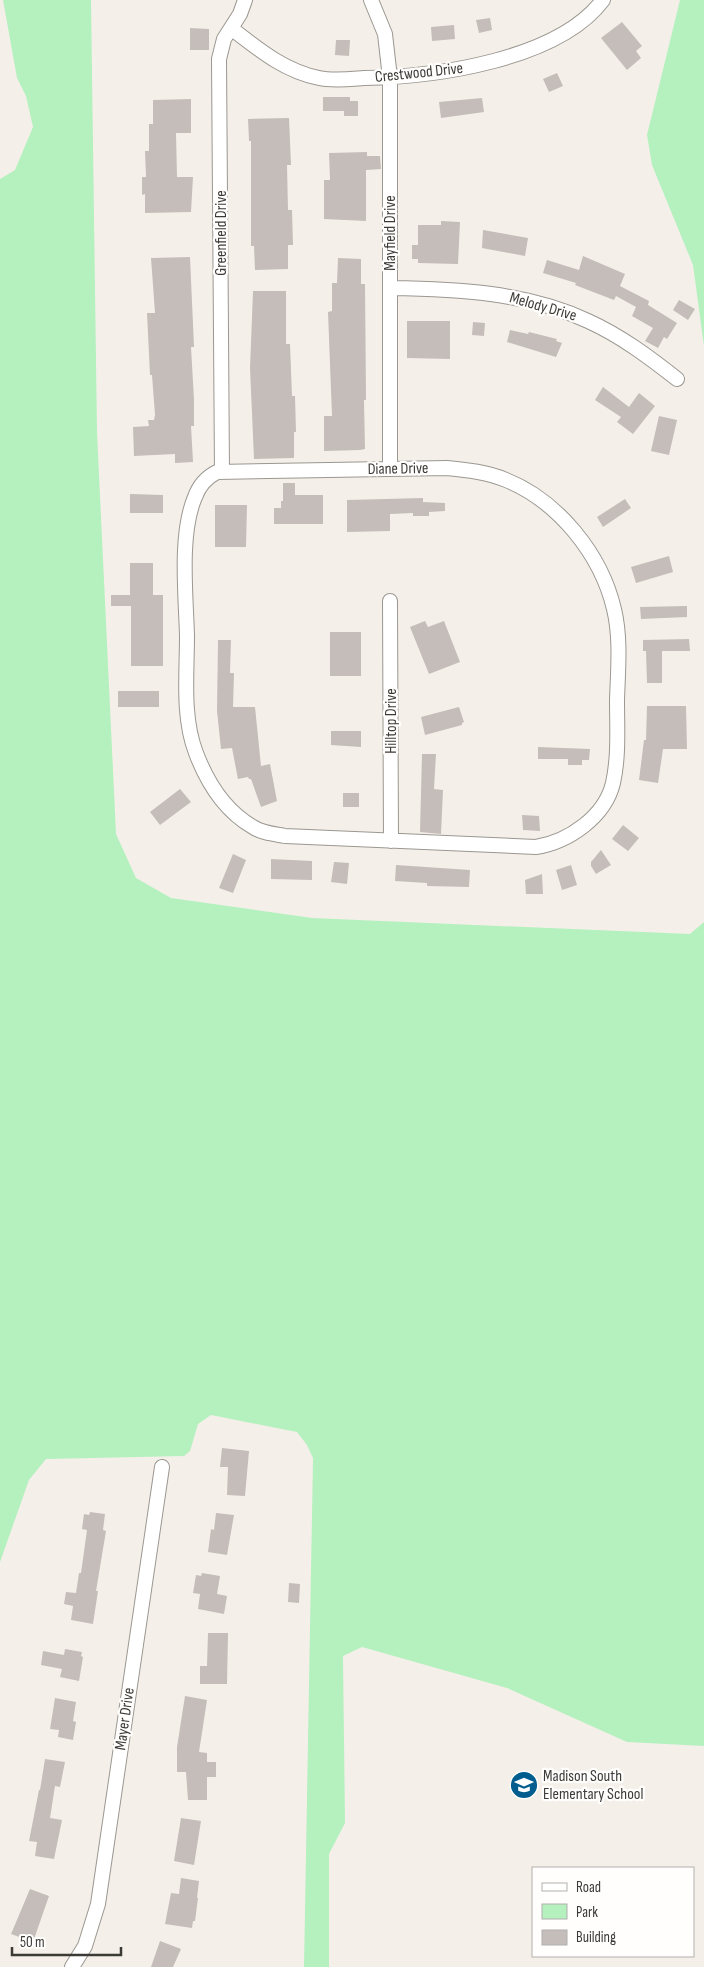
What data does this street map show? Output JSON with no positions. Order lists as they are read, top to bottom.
{
  "streets": {
    "street": [
      "Crestwood Drive",
      "Greenfield Drive",
      "Mayfield Drive",
      "Melody Drive",
      "Diane Drive",
      "Hilltop Drive",
      "Mayer Drive"
    ]
  },
  "crossings": [
    ["Crestwood Drive", "Greenfield Drive"],
    ["Crestwood Drive", "Mayfield Drive"],
    ["Greenfield Drive", "Diane Drive"],
    ["Mayfield Drive", "Melody Drive"],
    ["Mayfield Drive", "Diane Drive"],
    ["Diane Drive", "Hilltop Drive"]
  ],
  "places": {
    "school or university": ["Madison South Elementary School"]
  },
  "legend": ["Road", "Park", "Building"],
  "scale_bar": "50 m"
}
